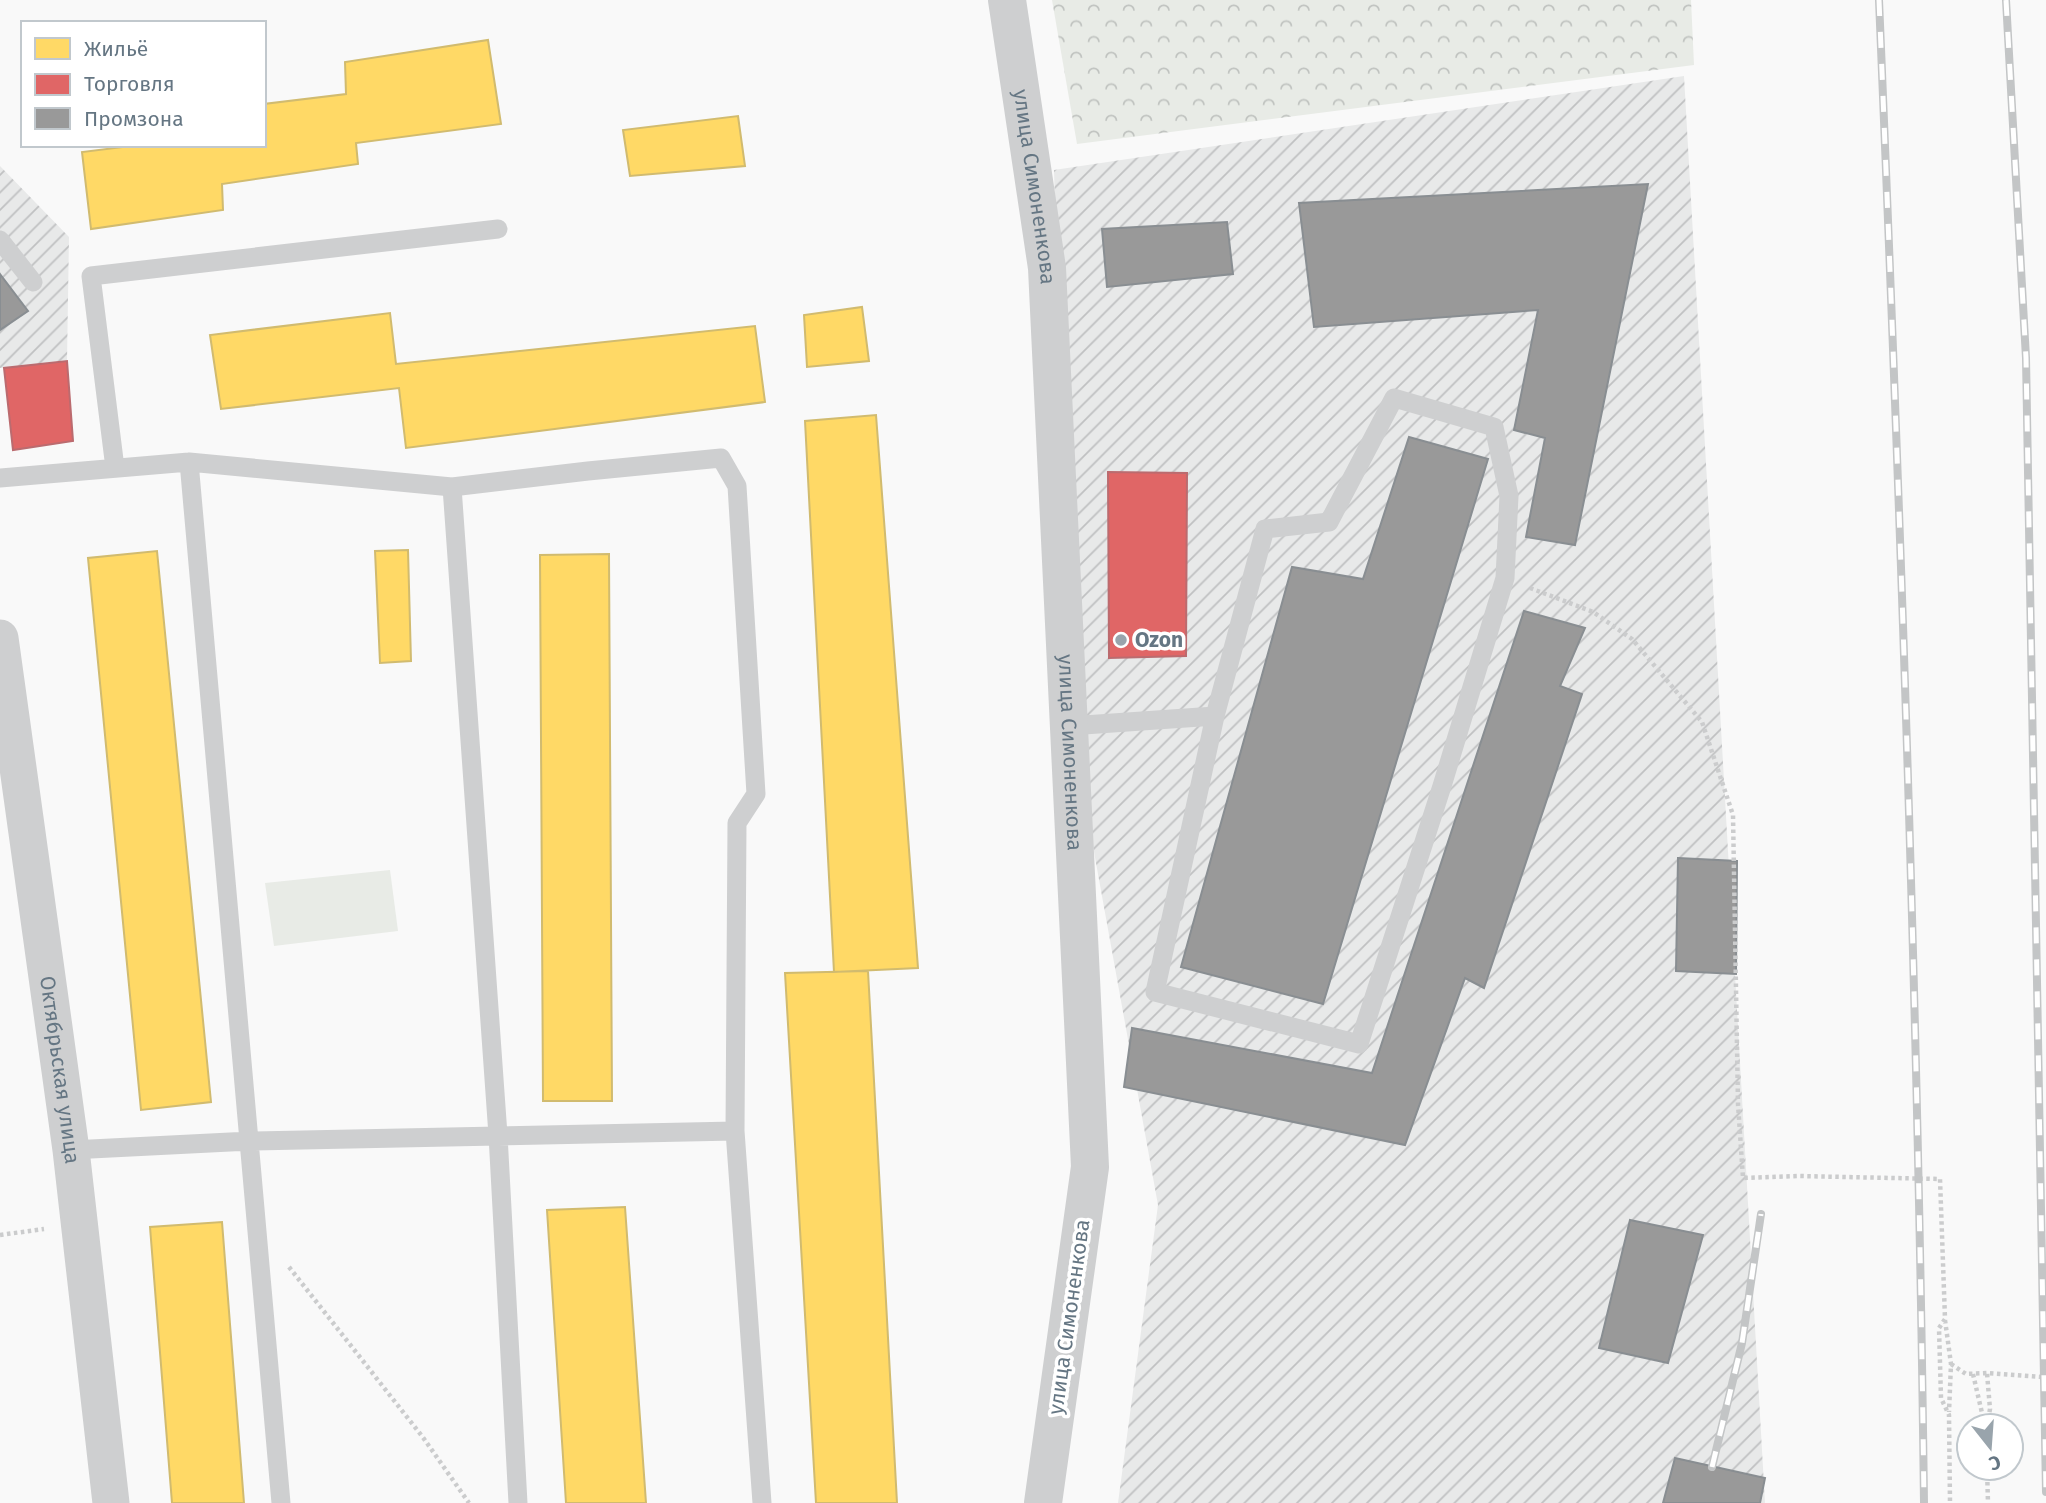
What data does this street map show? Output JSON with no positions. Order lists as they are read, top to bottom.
{
  "streets": {
    "street": ["улица Симоненкова", "Октябрьская улица"]
  },
  "places": ["Ozon"],
  "legend": ["Жильё", "Торговля", "Промзона"],
  "north": "bottom"
}
